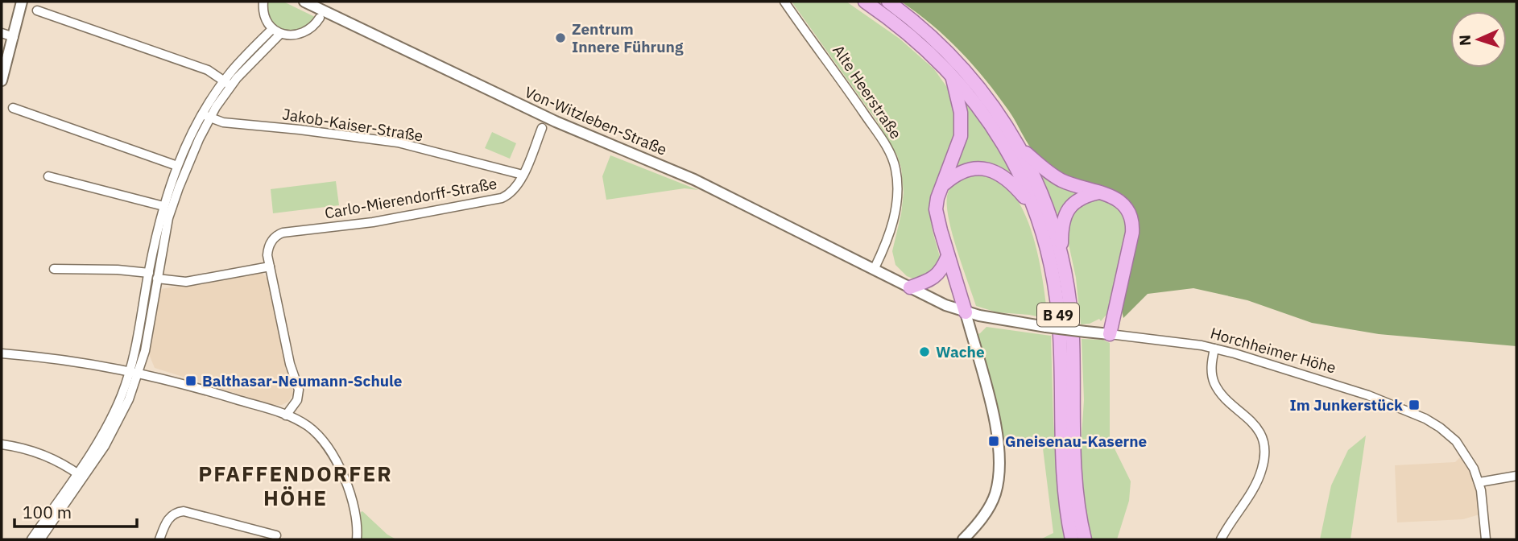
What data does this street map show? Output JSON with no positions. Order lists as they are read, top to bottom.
{
  "streets": {
    "highway": ["B 49"],
    "street": [
      "Alte Heerstraße",
      "Von-Witzleben-Straße",
      "Jakob-Kaiser-Straße",
      "Carlo-Mierendorff-Straße",
      "Horchheimer Höhe"
    ]
  },
  "crossings": [
    ["Alte Heerstraße", "Von-Witzleben-Straße"],
    ["Jakob-Kaiser-Straße", "Carlo-Mierendorff-Straße"]
  ],
  "districts": ["PFAFFENDORFER HÖHE"],
  "places": {
    "other": ["Zentrum Innere Führung", "Wache"],
    "transit": ["Balthasar-Neumann-Schule", "Im Junkerstück", "Gneisenau-Kaserne"]
  },
  "scale_bar": "100 m",
  "north": "left"
}
